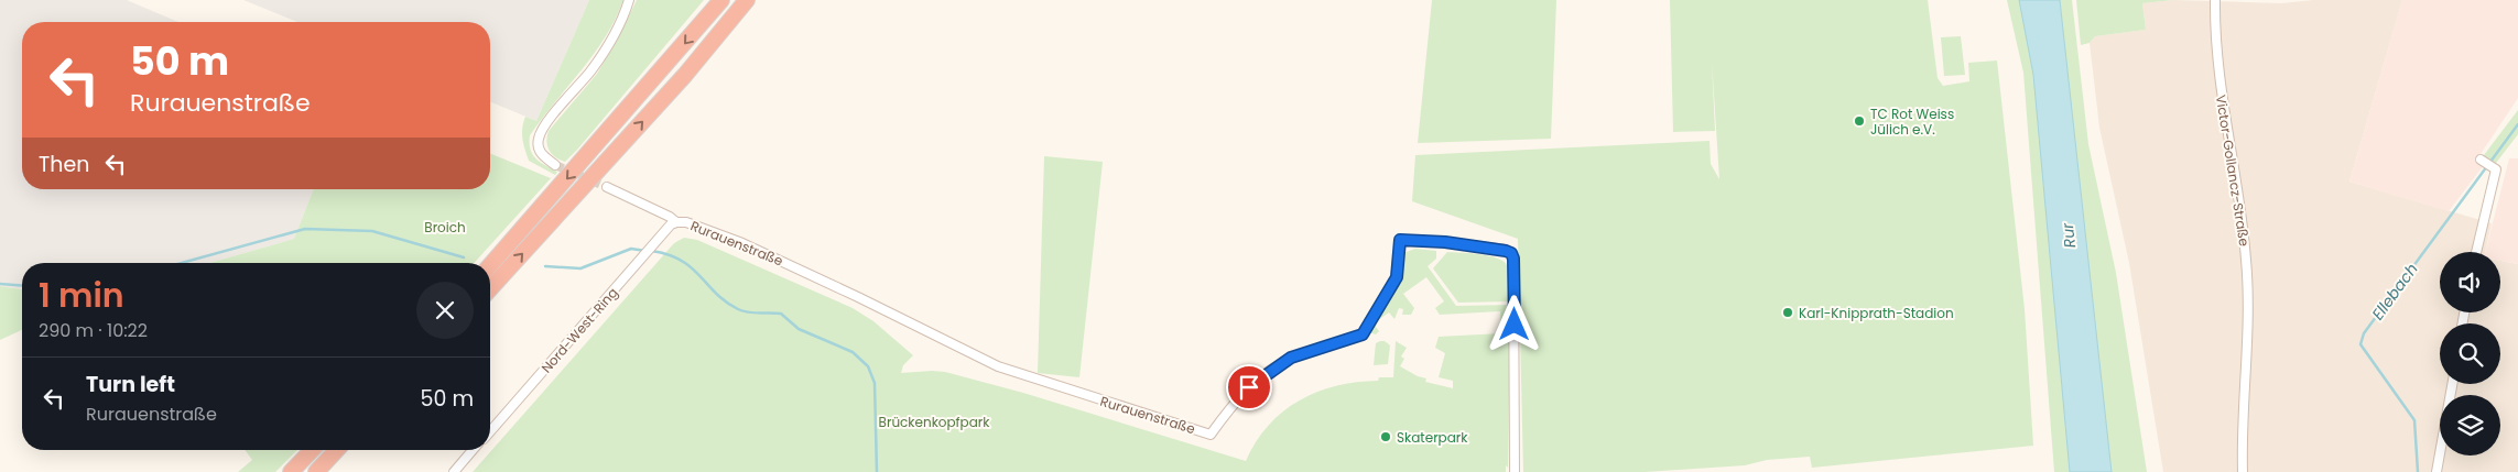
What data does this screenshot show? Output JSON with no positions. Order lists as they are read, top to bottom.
{
  "streets": {
    "street": ["Victor-Gollancz-Straße", "Rurauenstraße", "Nord-West-Ring"]
  },
  "crossings": [
    ["Rurauenstraße", "Nord-West-Ring"]
  ],
  "water": ["Rur", "Ellebach"],
  "parks": ["Broich", "Brückenkopfpark"],
  "places": ["TC Rot Weiss Jülich e.V.", "Karl-Knipprath-Stadion", "Skaterpark"],
  "page": {
    "turn": ["50 m", "Rurauenstraße"],
    "then": "Then",
    "heading": ["1 min", "290 m · 10:22"],
    "list": [
      {
        "name": "Turn left",
        "note": "Rurauenstraße",
        "value": "50 m"
      }
    ]
  }
}
